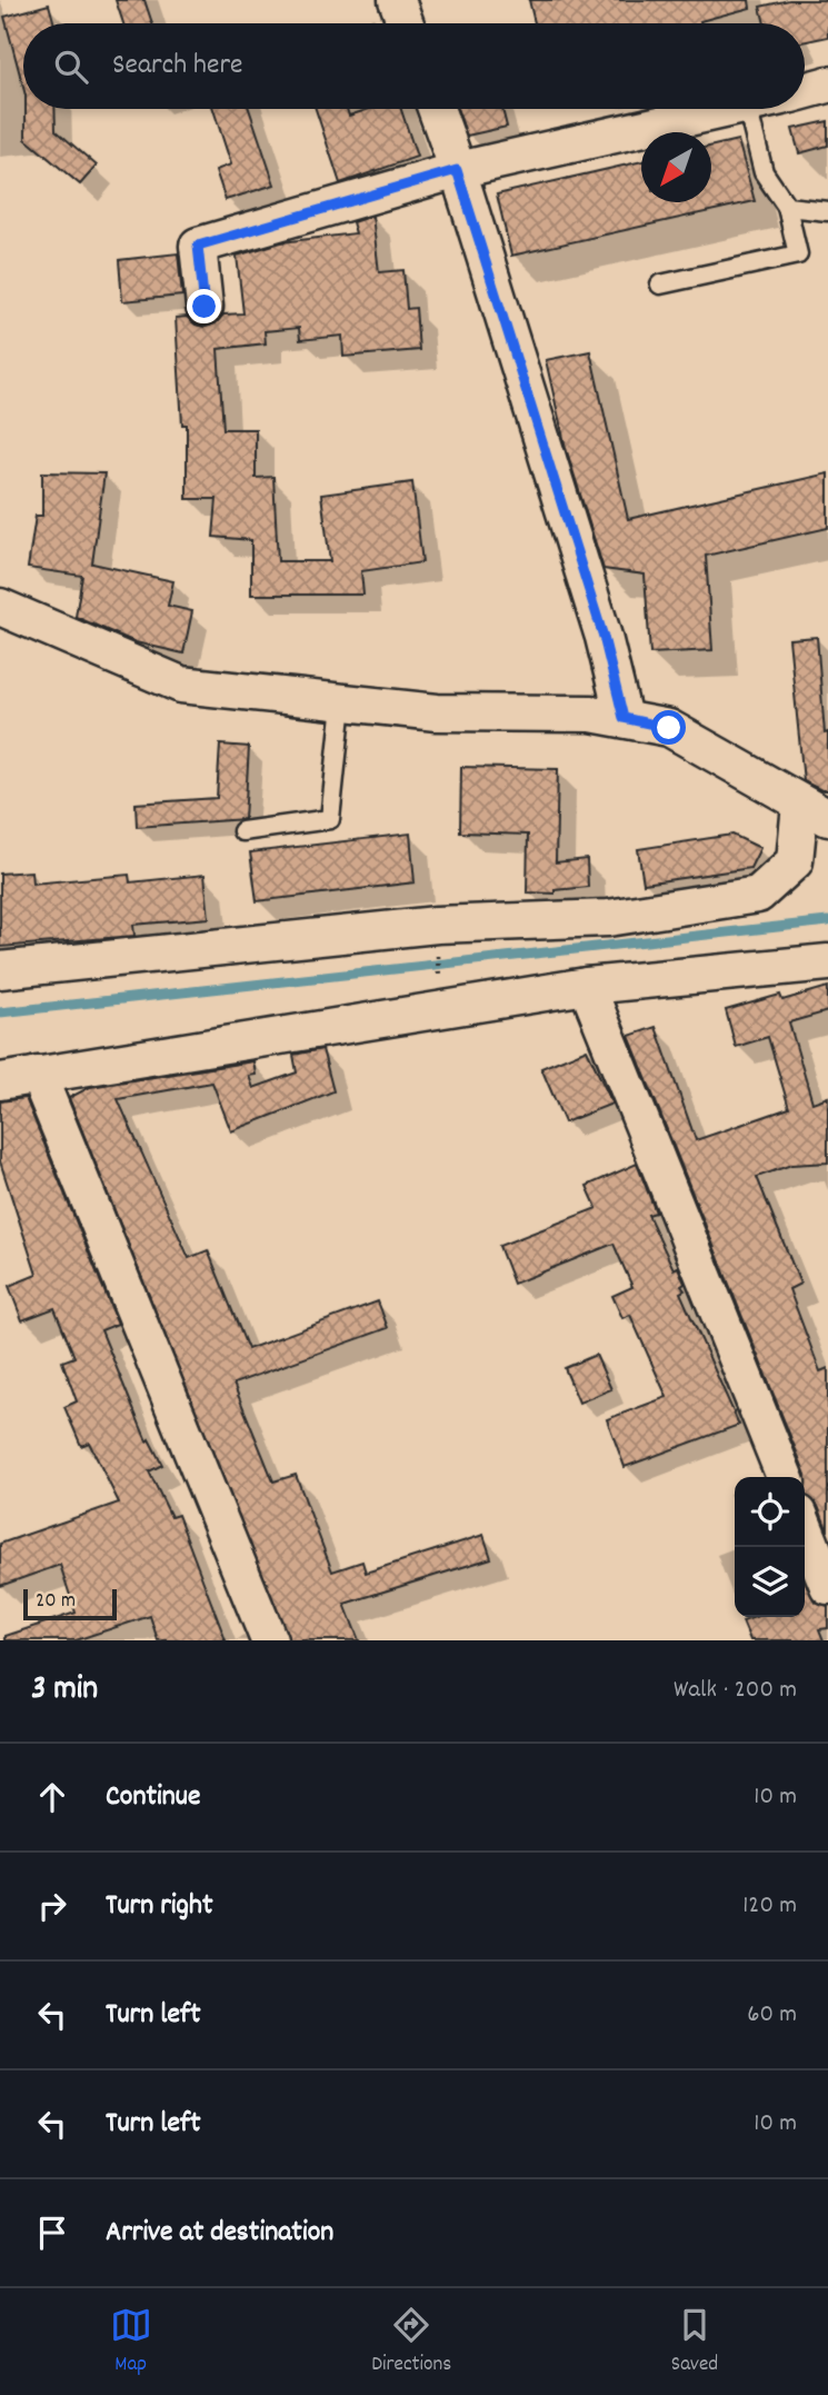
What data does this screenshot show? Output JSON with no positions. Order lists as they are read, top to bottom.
{
  "scale_bar": "20 m",
  "north": "bottom left",
  "page": {
    "search": "Search here",
    "scale": "20 m",
    "heading": ["3 min", "Walk · 200 m"],
    "list": [
      ["Continue", "10 m"],
      ["Turn right", "120 m"],
      ["Turn left", "60 m"],
      ["Turn left", "10 m"],
      "Arrive at destination"
    ],
    "nav": ["Map", "Directions", "Saved"]
  }
}
